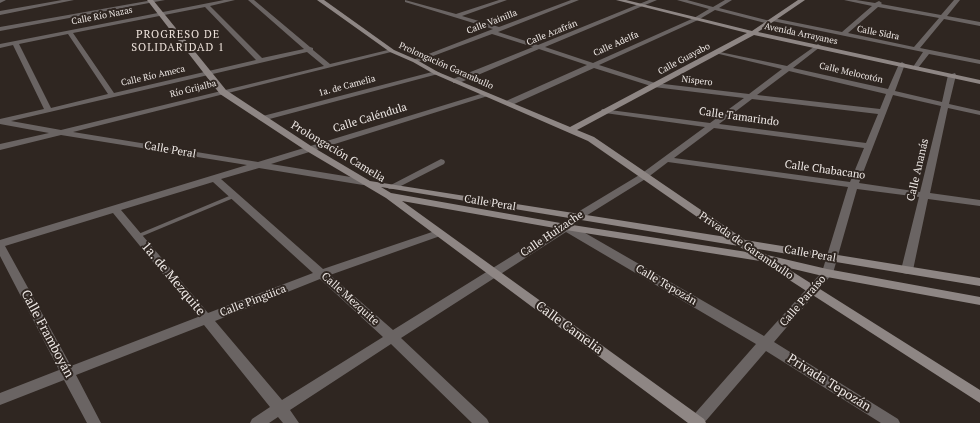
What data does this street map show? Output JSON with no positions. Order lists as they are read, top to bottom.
{
  "streets": {
    "main road": [
      "Avenida Arrayanes",
      "Calle Guayabo",
      "Prolongación Garambullo",
      "Calle Peral",
      "Prolongación Camelia",
      "Privada de Garambullo",
      "Calle Camelia"
    ],
    "street": [
      "Calle Río Nazas",
      "Calle Vainilla",
      "Calle Azafrán",
      "Calle Sidra",
      "Calle Adelfa",
      "Calle Melocotón",
      "Calle Río Ameca",
      "Nispero",
      "1a. de Camelia",
      "Río Grijalba",
      "Calle Tamarindo",
      "Calle Caléndula",
      "Calle Chabacano",
      "Calle Ananás",
      "Calle Huizache",
      "1a. de Mezquite",
      "Calle Tepozán",
      "Calle Mezquite",
      "Calle Pingüica",
      "Calle Paraíso",
      "Calle Framboyán",
      "Privada Tepozán"
    ]
  },
  "crossings": [
    ["Calle Río Nazas", "Prolongación Camelia"],
    ["Calle Vainilla", "Prolongación Garambullo"],
    ["Calle Vainilla", "Nispero"],
    ["Calle Azafrán", "Avenida Arrayanes"],
    ["Calle Azafrán", "Prolongación Garambullo"],
    ["Calle Azafrán", "Nispero"],
    ["Calle Sidra", "Calle Adelfa"],
    ["Calle Sidra", "Calle Guayabo"],
    ["Avenida Arrayanes", "Calle Adelfa"],
    ["Avenida Arrayanes", "Calle Guayabo"],
    ["Avenida Arrayanes", "Calle Ananás"],
    ["Avenida Arrayanes", "Calle Huizache"],
    ["Avenida Arrayanes", "Calle Paraíso"],
    ["Calle Adelfa", "Prolongación Garambullo"],
    ["Calle Adelfa", "Nispero"],
    ["Calle Adelfa", "Privada de Garambullo"],
    ["Calle Guayabo", "Calle Melocotón"],
    ["Calle Guayabo", "Nispero"],
    ["Calle Guayabo", "Calle Tamarindo"],
    ["Calle Guayabo", "Privada de Garambullo"],
    ["Prolongación Garambullo", "1a. de Camelia"],
    ["Prolongación Garambullo", "Río Grijalba"],
    ["Prolongación Garambullo", "Calle Caléndula"],
    ["Prolongación Garambullo", "Privada de Garambullo"],
    ["Calle Melocotón", "Calle Ananás"],
    ["Calle Melocotón", "Calle Huizache"],
    ["Calle Melocotón", "Calle Paraíso"],
    ["Calle Río Ameca", "Calle Peral"],
    ["Calle Río Ameca", "Prolongación Camelia"],
    ["Nispero", "Calle Huizache"],
    ["Nispero", "Calle Paraíso"],
    ["1a. de Camelia", "Prolongación Camelia"],
    ["Río Grijalba", "Calle Peral"],
    ["Río Grijalba", "Prolongación Camelia"],
    ["Calle Tamarindo", "Calle Huizache"],
    ["Calle Tamarindo", "Calle Paraíso"],
    ["Calle Caléndula", "Calle Peral"],
    ["Calle Caléndula", "Prolongación Camelia"],
    ["Calle Caléndula", "1a. de Mezquite"],
    ["Calle Caléndula", "Calle Mezquite"],
    ["Calle Caléndula", "Calle Framboyán"],
    ["Calle Peral", "Prolongación Camelia"],
    ["Calle Peral", "Calle Ananás"],
    ["Calle Peral", "Calle Huizache"],
    ["Calle Peral", "Privada de Garambullo"],
    ["Calle Peral", "Calle Tepozán"],
    ["Calle Peral", "Calle Paraíso"],
    ["Prolongación Camelia", "Calle Pingüica"],
    ["Prolongación Camelia", "Calle Camelia"],
    ["Calle Chabacano", "Calle Ananás"],
    ["Calle Chabacano", "Calle Huizache"],
    ["Calle Chabacano", "Calle Paraíso"],
    ["Calle Huizache", "Privada de Garambullo"],
    ["Calle Huizache", "1a. de Mezquite"],
    ["Calle Huizache", "Calle Tepozán"],
    ["Calle Huizache", "Calle Mezquite"],
    ["Calle Huizache", "Calle Camelia"],
    ["Privada de Garambullo", "Calle Paraíso"],
    ["1a. de Mezquite", "Calle Pingüica"],
    ["Calle Tepozán", "Calle Paraíso"],
    ["Calle Tepozán", "Privada Tepozán"],
    ["Calle Mezquite", "Calle Pingüica"],
    ["Calle Pingüica", "Calle Camelia"],
    ["Calle Pingüica", "Calle Framboyán"],
    ["Calle Paraíso", "Calle Camelia"],
    ["Calle Paraíso", "Privada Tepozán"]
  ],
  "districts": ["PROGRESO DE SOLIDARIDAD 1"]
}
